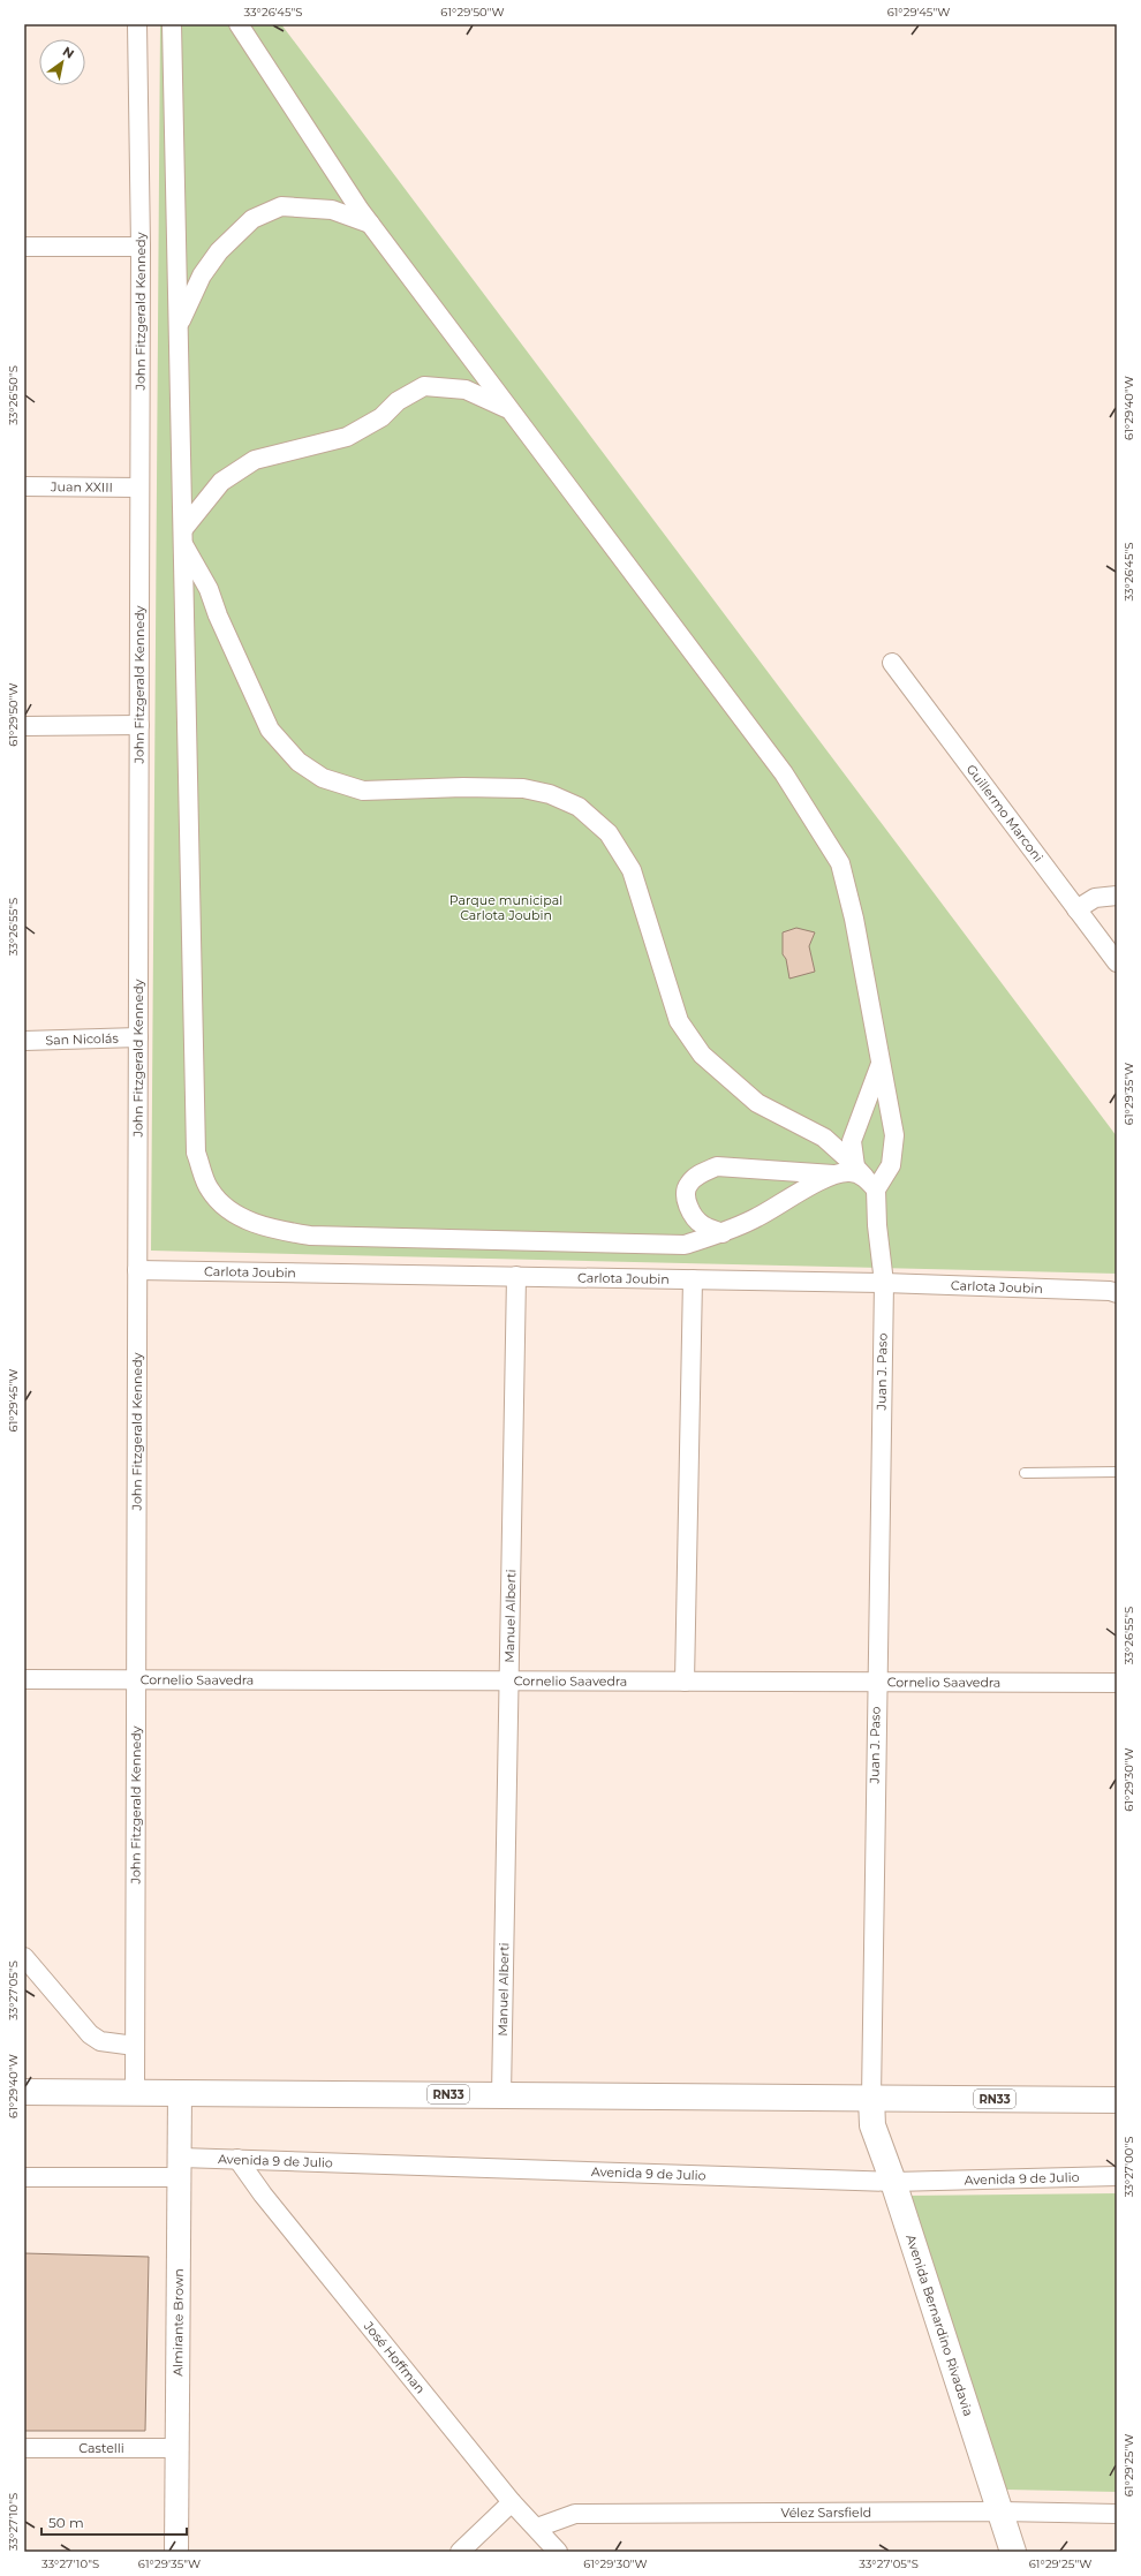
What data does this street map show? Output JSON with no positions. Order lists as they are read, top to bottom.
{
  "streets": {
    "main road": ["RN33", "Avenida Bernardino Rivadavia"],
    "street": [
      "John Fitzgerald Kennedy",
      "Juan XXIII",
      "Guillermo Marconi",
      "San Nicolás",
      "Carlota Joubin",
      "Juan J. Paso",
      "Manuel Alberti",
      "Cornelio Saavedra",
      "Avenida 9 de Julio",
      "Almirante Brown",
      "José Hoffman",
      "Castelli",
      "Vélez Sarsfield"
    ]
  },
  "crossings": [
    ["John Fitzgerald Kennedy", "Juan XXIII"],
    ["John Fitzgerald Kennedy", "San Nicolás"],
    ["John Fitzgerald Kennedy", "Carlota Joubin"],
    ["John Fitzgerald Kennedy", "Cornelio Saavedra"],
    ["John Fitzgerald Kennedy", "RN33"],
    ["Carlota Joubin", "Juan J. Paso"],
    ["Carlota Joubin", "Manuel Alberti"],
    ["Juan J. Paso", "Cornelio Saavedra"],
    ["Juan J. Paso", "RN33"],
    ["Juan J. Paso", "Avenida Bernardino Rivadavia"],
    ["Manuel Alberti", "Cornelio Saavedra"],
    ["Manuel Alberti", "RN33"],
    ["RN33", "Almirante Brown"],
    ["RN33", "Avenida Bernardino Rivadavia"],
    ["Avenida 9 de Julio", "Almirante Brown"],
    ["Avenida 9 de Julio", "Avenida Bernardino Rivadavia"],
    ["Avenida 9 de Julio", "José Hoffman"],
    ["Almirante Brown", "Castelli"],
    ["Avenida Bernardino Rivadavia", "Vélez Sarsfield"],
    ["José Hoffman", "Vélez Sarsfield"]
  ],
  "parks": ["Parque municipal Carlota Joubin"],
  "scale_bar": "50 m",
  "north": "top right",
  "coordinates": [
    "33°26'45\"S",
    "61°29'50\"W",
    "61°29'45\"W",
    "33°26'50\"S",
    "61°29'40\"W",
    "33°26'55\"S",
    "61°29'35\"W",
    "61°29'30\"W",
    "33°27'05\"S",
    "33°27'00\"S",
    "61°29'25\"W",
    "33°27'10\"S"
  ]
}
